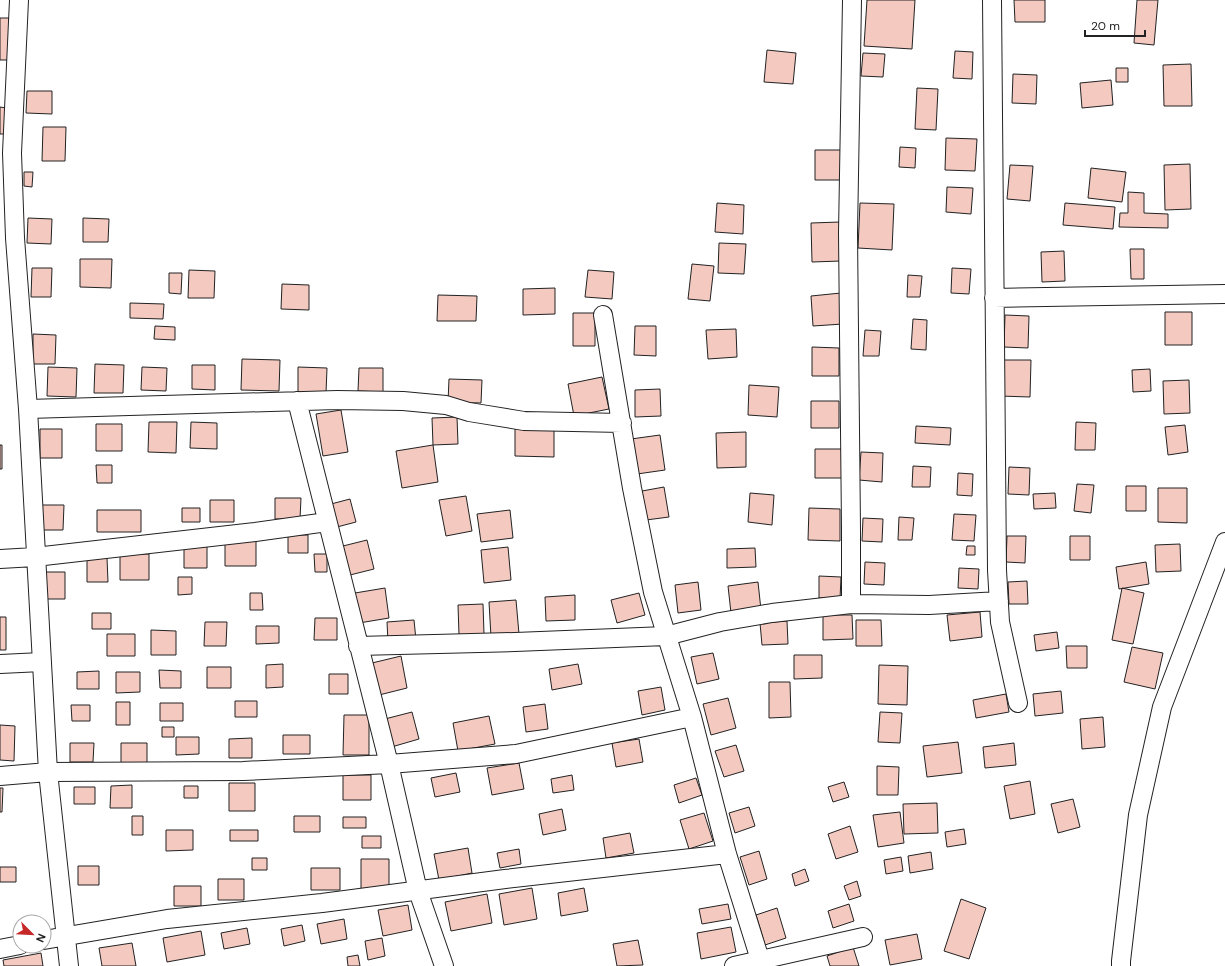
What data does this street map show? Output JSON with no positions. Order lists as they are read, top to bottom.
{
  "scale_bar": "20 m",
  "north": "bottom right"
}
